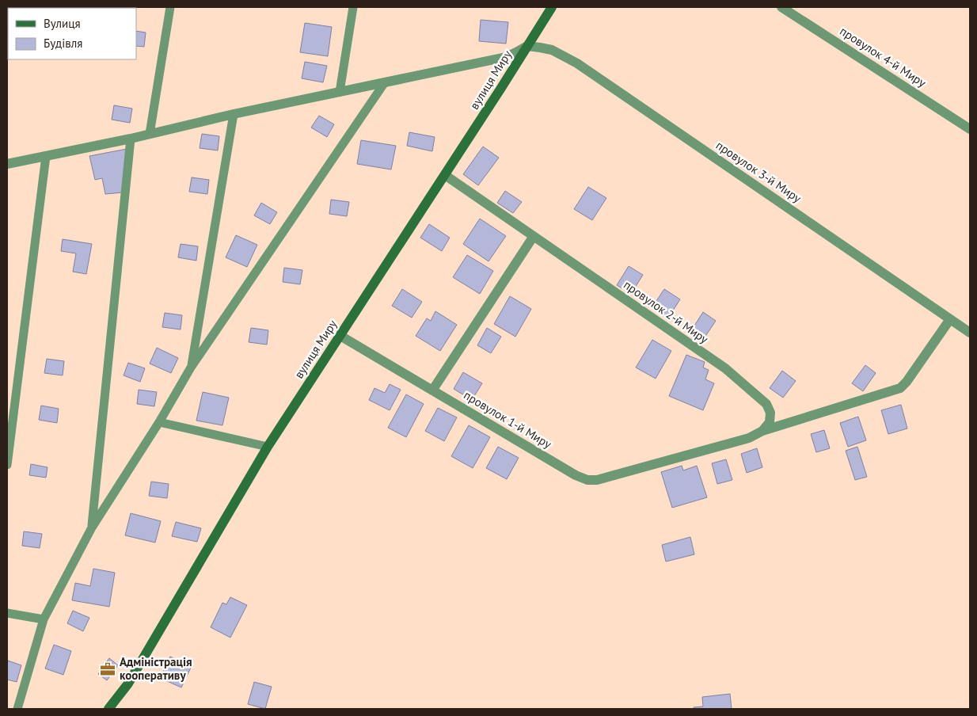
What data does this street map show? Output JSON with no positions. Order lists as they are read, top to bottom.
{
  "streets": {
    "street": [
      "провулок 4-й Миру",
      "вулиця Миру",
      "провулок 3-й Миру",
      "провулок 2-й Миру",
      "провулок 1-й Миру"
    ]
  },
  "crossings": [
    ["вулиця Миру", "провулок 3-й Миру"],
    ["вулиця Миру", "провулок 2-й Миру"],
    ["вулиця Миру", "провулок 1-й Миру"],
    ["провулок 2-й Миру", "провулок 1-й Миру"]
  ],
  "places": {
    "office": ["Адміністрація кооперативу"]
  },
  "legend": ["Вулиця", "Будівля"]
}
